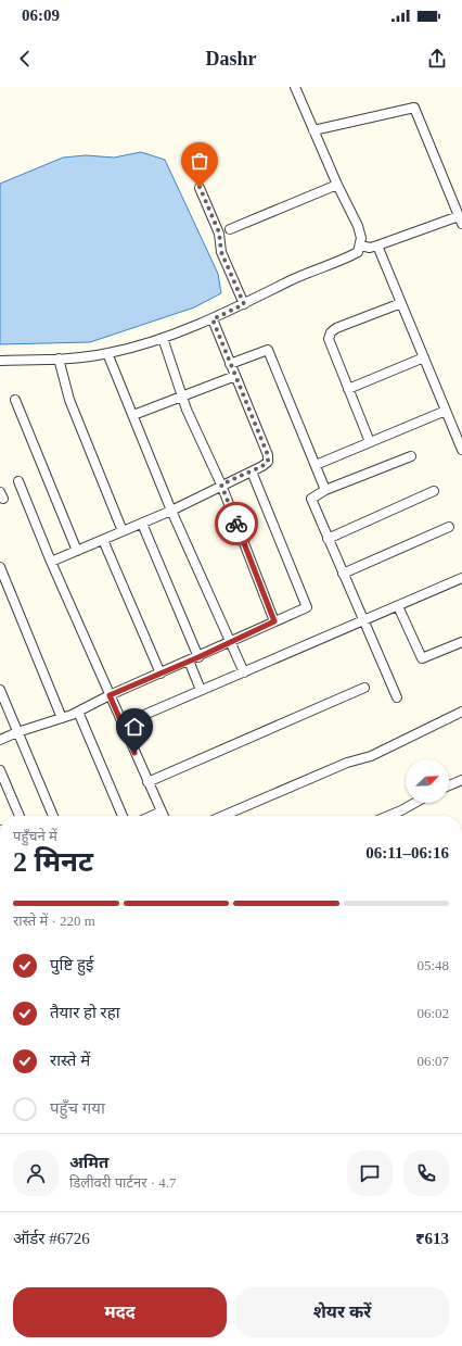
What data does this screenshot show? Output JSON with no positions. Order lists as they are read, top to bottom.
{
  "north": "top right",
  "page": {
    "status": "06:09",
    "header": "Dashr",
    "heading": ["2 मिनट", "पहुँचने में", "06:11–06:16"],
    "panel": [
      "अमित",
      "डिलीवरी पार्टनर · 4.7",
      "ऑर्डर #6726",
      "₹613"
    ],
    "bar": "रास्ते में · 220 m",
    "list": [
      ["पुष्टि हुई", "05:48"],
      ["तैयार हो रहा", "06:02"],
      ["रास्ते में", "06:07"],
      "पहुँच गया"
    ],
    "buttons": ["मदद", "शेयर करें"]
  }
}
